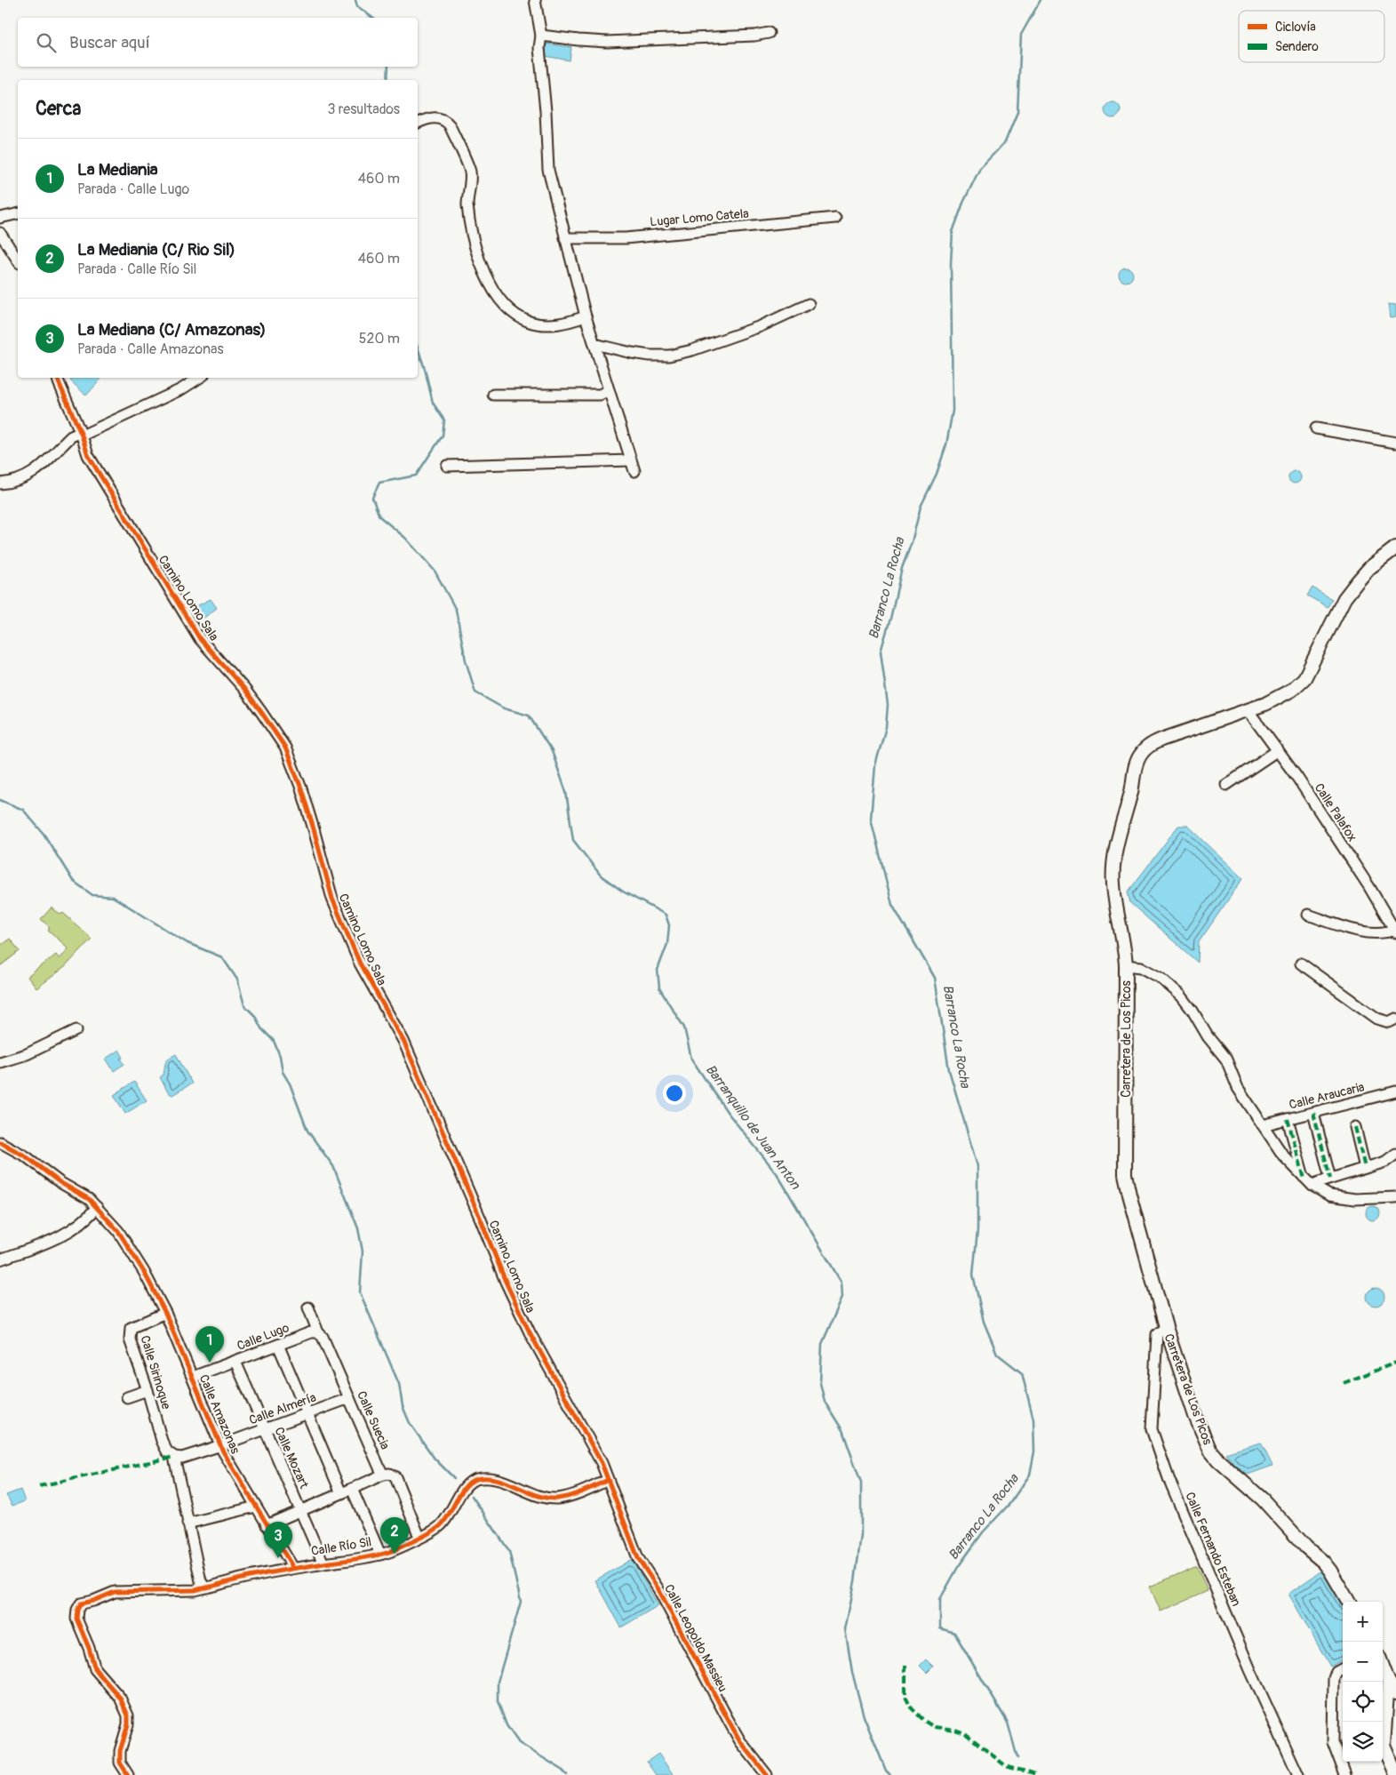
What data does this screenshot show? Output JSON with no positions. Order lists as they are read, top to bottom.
{
  "streets": {
    "main road": ["Carretera de Los Picos"],
    "street": [
      "Lugar Lomo Catela",
      "Camino Lomo Sala",
      "Calle Palafox",
      "Calle Araucaria",
      "Calle Lugo",
      "Calle Sirinoque",
      "Calle Almería",
      "Calle Amazonas",
      "Calle Suecia",
      "Calle Mozart",
      "Calle Río Sil",
      "Calle Fernando Esteban",
      "Calle Leopoldo Massieu"
    ]
  },
  "crossings": [
    ["Camino Lomo Sala", "Calle Río Sil"],
    ["Camino Lomo Sala", "Calle Leopoldo Massieu"],
    ["Calle Palafox", "Carretera de Los Picos"],
    ["Carretera de Los Picos", "Calle Fernando Esteban"],
    ["Calle Lugo", "Calle Amazonas"],
    ["Calle Lugo", "Calle Suecia"],
    ["Calle Lugo", "Calle Mozart"],
    ["Calle Sirinoque", "Calle Almería"],
    ["Calle Sirinoque", "Calle Amazonas"],
    ["Calle Almería", "Calle Amazonas"],
    ["Calle Almería", "Calle Suecia"],
    ["Calle Almería", "Calle Mozart"],
    ["Calle Amazonas", "Calle Río Sil"],
    ["Calle Mozart", "Calle Río Sil"],
    ["Calle Río Sil", "Calle Leopoldo Massieu"]
  ],
  "water": ["Barranco La Rocha", "Barranquillo de Juan Anton"],
  "legend": ["Ciclovía", "Sendero"],
  "page": {
    "search": "Buscar aquí",
    "heading": ["Cerca", "3 resultados"],
    "list": [
      {
        "mark": "1",
        "name": "La Mediania",
        "note": "Parada · Calle Lugo",
        "value": "460 m"
      },
      {
        "mark": "2",
        "name": "La Mediania (C/ Rio Sil)",
        "note": "Parada · Calle Río Sil",
        "value": "460 m"
      },
      {
        "mark": "3",
        "name": "La Mediana (C/ Amazonas)",
        "note": "Parada · Calle Amazonas",
        "value": "520 m"
      }
    ],
    "pins": ["1", "2", "3"],
    "map_buttons": ["+", "−"]
  }
}
